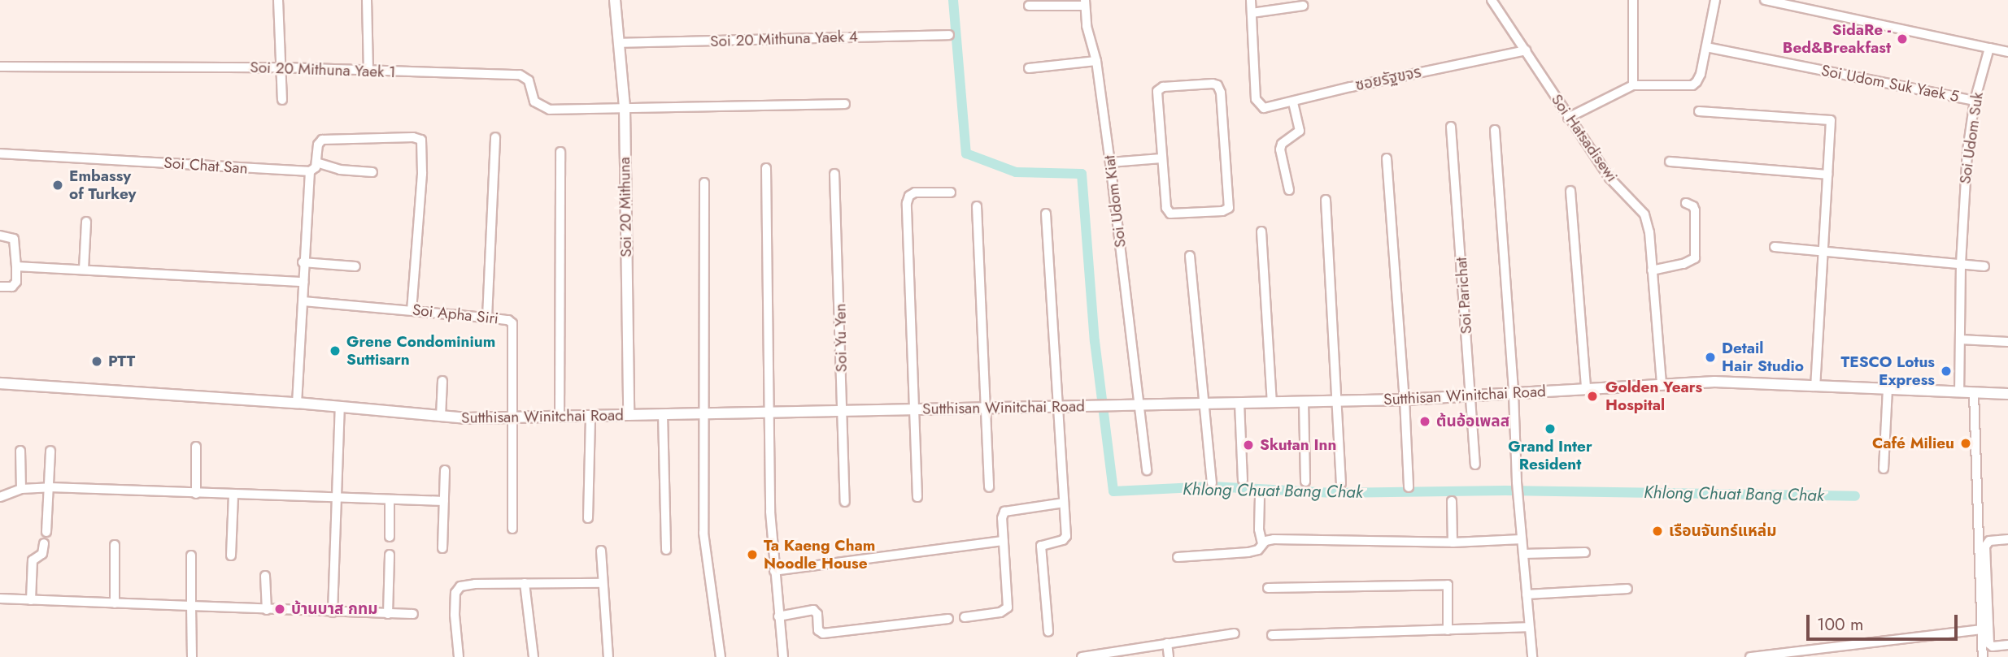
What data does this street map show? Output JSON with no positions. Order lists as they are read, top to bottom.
{
  "streets": {
    "street": [
      "Soi 20 Mithuna Yaek 4",
      "Soi 20 Mithuna Yaek 1",
      "ซอยรัฐขจร",
      "Soi Udom Suk Yaek 5",
      "Soi Hatsadisewi",
      "Soi Udom Suk",
      "Soi Chat San",
      "Soi Udom Kiat",
      "Soi 20 Mithuna",
      "Soi Parichat",
      "Soi Apha Siri",
      "Soi Yu Yen",
      "Sutthisan Winitchai Road"
    ]
  },
  "crossings": [
    ["Soi 20 Mithuna Yaek 4", "Soi 20 Mithuna"],
    ["Soi 20 Mithuna Yaek 1", "Soi 20 Mithuna"],
    ["ซอยรัฐขจร", "Soi Hatsadisewi"],
    ["Soi Udom Suk Yaek 5", "Soi Udom Suk"],
    ["Soi Hatsadisewi", "Sutthisan Winitchai Road"],
    ["Soi Udom Suk", "Sutthisan Winitchai Road"],
    ["Soi Udom Kiat", "Sutthisan Winitchai Road"],
    ["Soi 20 Mithuna", "Sutthisan Winitchai Road"],
    ["Soi Parichat", "Sutthisan Winitchai Road"],
    ["Soi Apha Siri", "Sutthisan Winitchai Road"],
    ["Soi Yu Yen", "Sutthisan Winitchai Road"]
  ],
  "water": ["Khlong Chuat Bang Chak"],
  "places": [
    "SidaRe - Bed&Breakfast",
    "Embassy of Turkey",
    "Grene Condominium Suttisarn",
    "Detail Hair Studio",
    "PTT",
    "TESCO Lotus Express",
    "Golden Years Hospital",
    "ต้นอ้อเพลส",
    "Grand Inter Resident",
    "Café Milieu",
    "Skutan Inn",
    "เรือนจันทร์แหล่ม",
    "Ta Kaeng Cham Noodle House",
    "บ้านบาส กทม"
  ],
  "scale_bar": "100 m"
}
